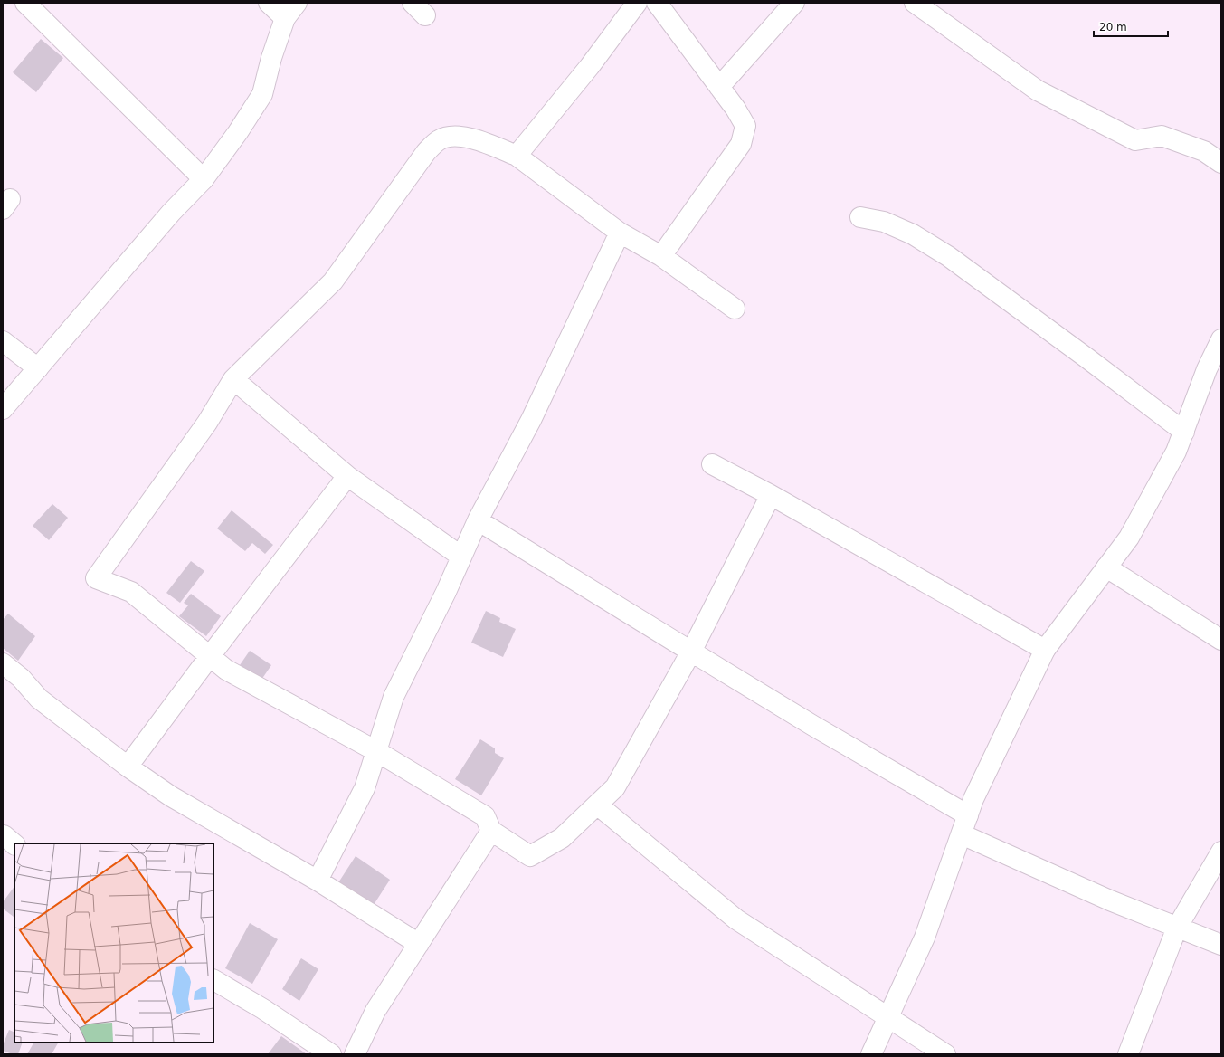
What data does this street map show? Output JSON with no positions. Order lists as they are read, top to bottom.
{
  "scale_bar": "20 m"
}
